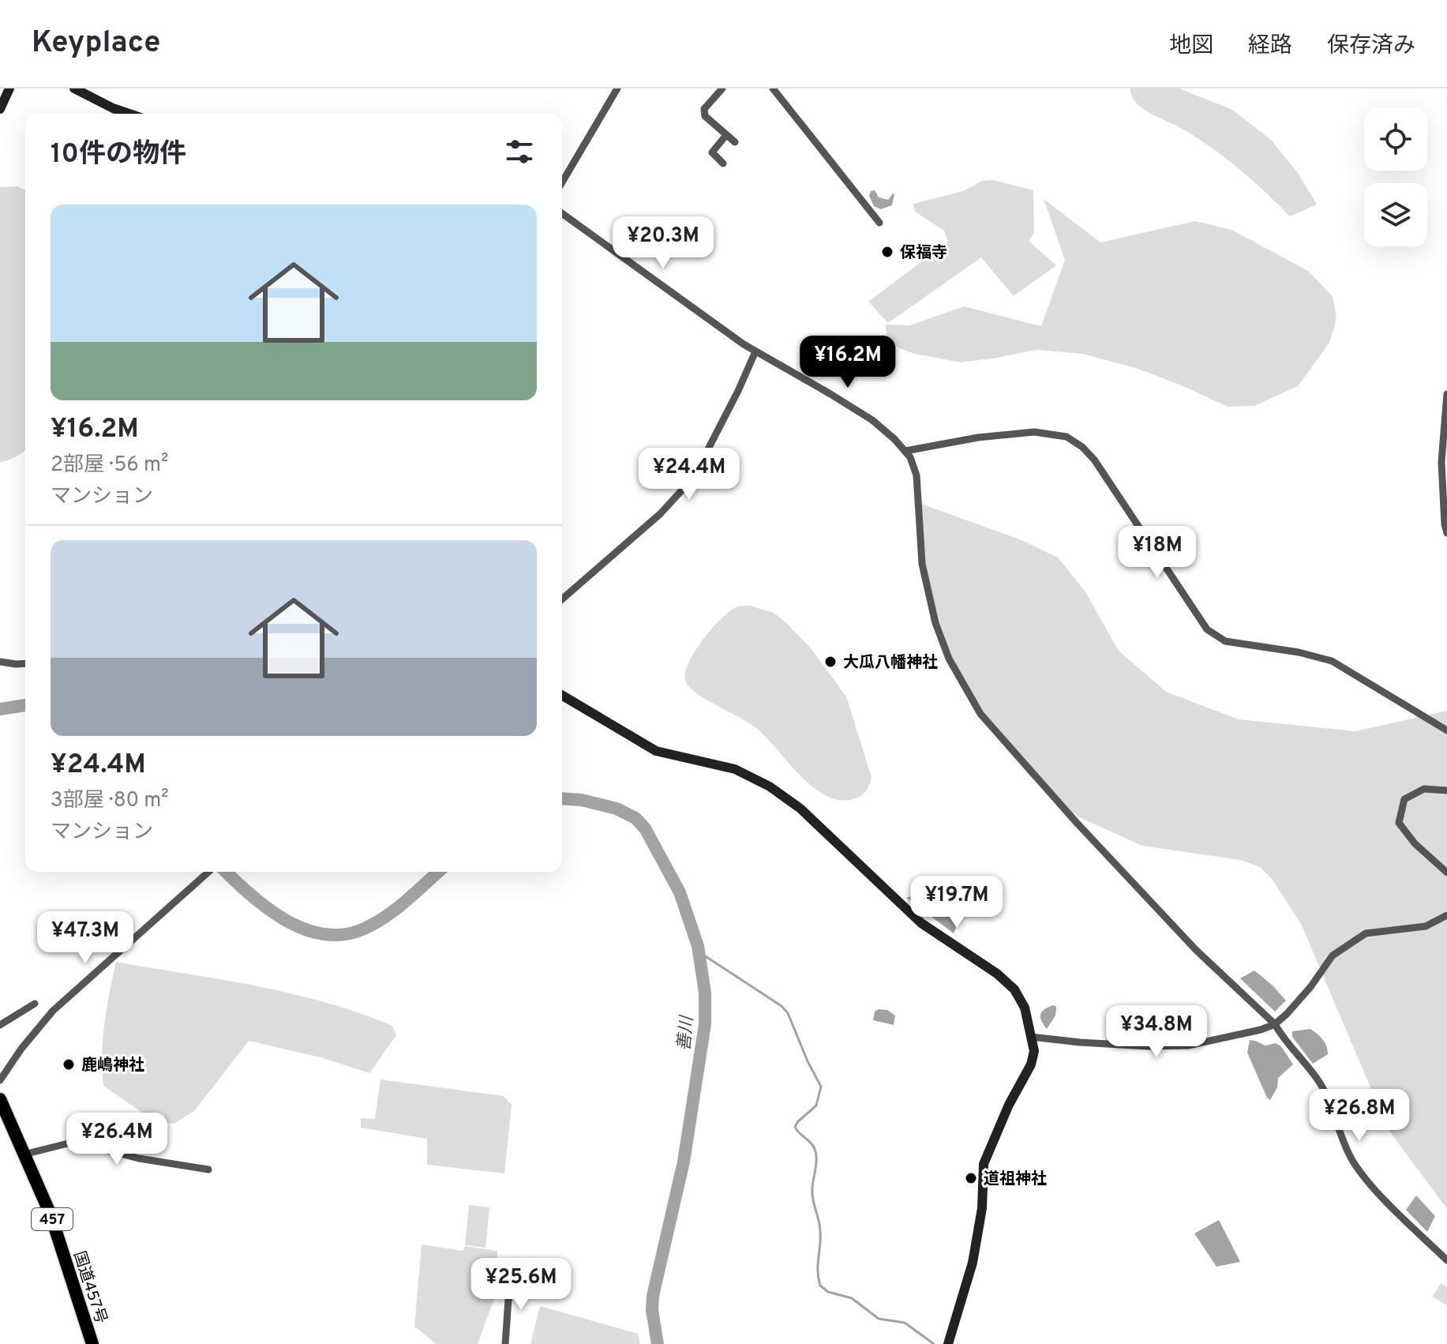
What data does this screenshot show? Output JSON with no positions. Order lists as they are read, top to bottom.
{
  "streets": {
    "highway": ["457", "国道457号"]
  },
  "water": ["善川"],
  "places": [
    "保福寺",
    "大瓜八幡神社",
    "鹿嶋神社",
    "道祖神社"
  ],
  "page": {
    "header": "Keyplace",
    "nav": ["地図", "経路", "保存済み"],
    "heading": "10件の物件",
    "list": [
      {
        "name": "¥16.2M",
        "note": "2部屋 · 56 m² · マンション"
      },
      {
        "name": "¥24.4M",
        "note": "3部屋 · 80 m² · マンション"
      }
    ],
    "price": [
      "¥20.3M",
      "¥16.2M",
      "¥24.4M",
      "¥18M",
      "¥19.7M",
      "¥47.3M",
      "¥34.8M",
      "¥26.8M",
      "¥26.4M",
      "¥25.6M"
    ]
  }
}
